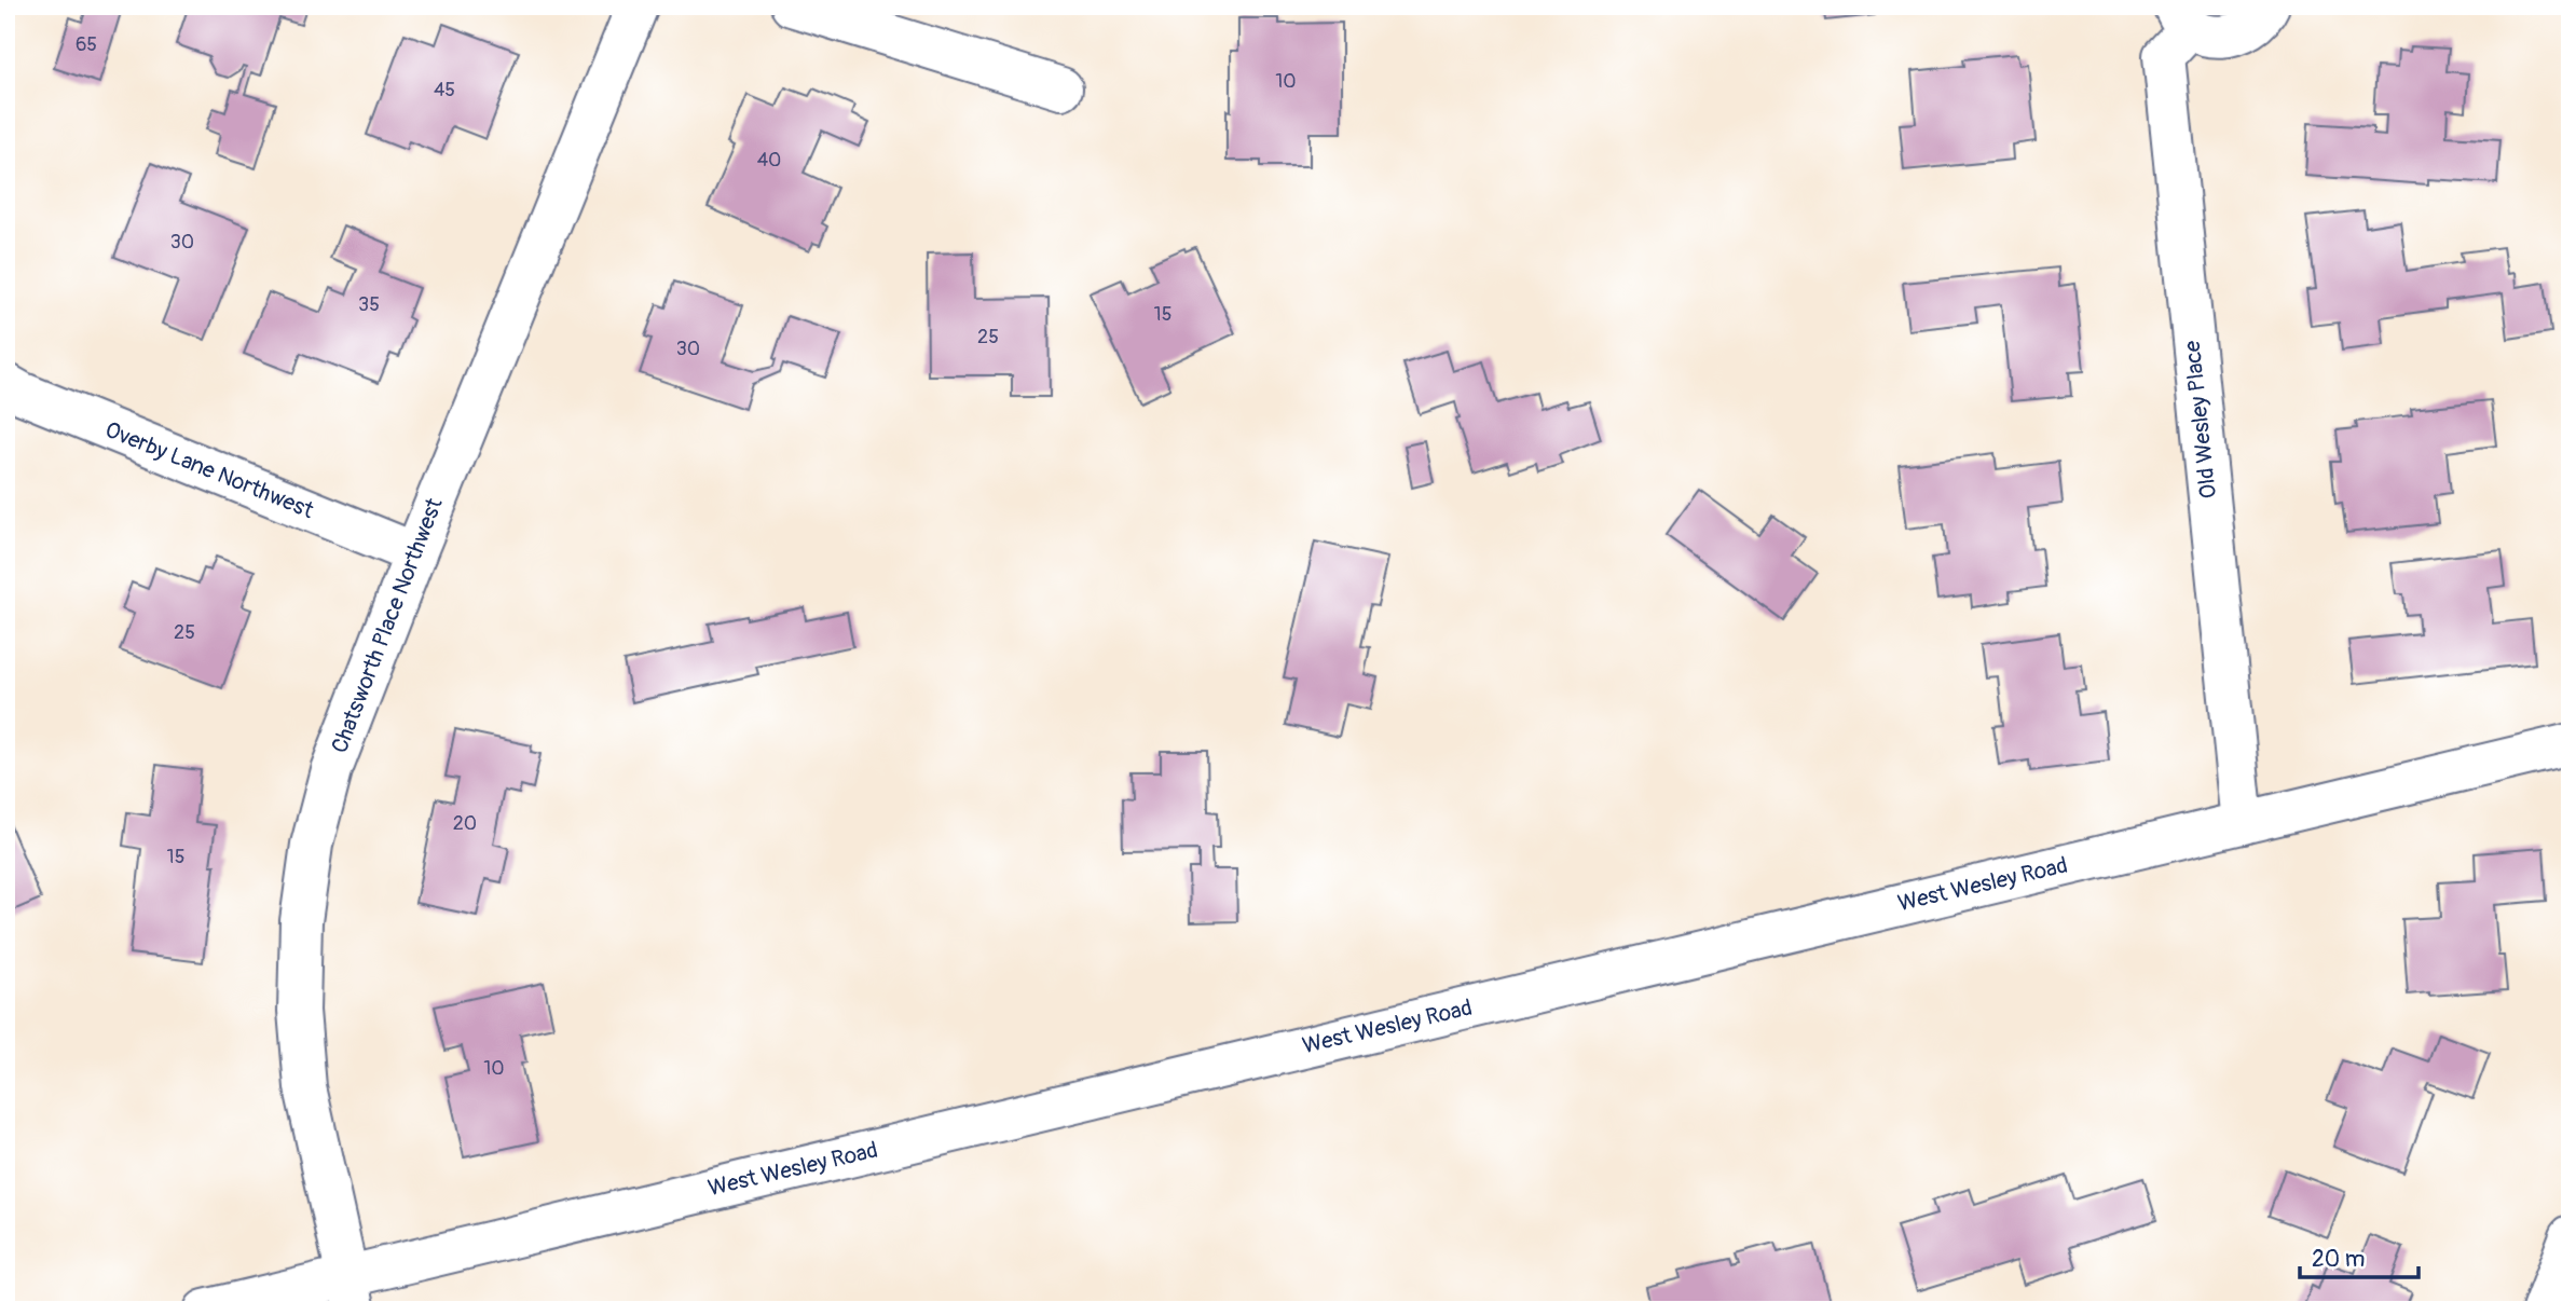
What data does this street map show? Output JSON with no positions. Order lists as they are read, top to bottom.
{
  "streets": {
    "street": [
      "Old Wesley Place",
      "Overby Lane Northwest",
      "Chatsworth Place Northwest",
      "West Wesley Road"
    ]
  },
  "crossings": [
    ["Old Wesley Place", "West Wesley Road"],
    ["Overby Lane Northwest", "Chatsworth Place Northwest"],
    ["Chatsworth Place Northwest", "West Wesley Road"]
  ],
  "house_numbers": [
    "65",
    "10",
    "45",
    "40",
    "30",
    "35",
    "15",
    "25",
    "30",
    "25",
    "20",
    "15",
    "10"
  ],
  "scale_bar": "20 m"
}
